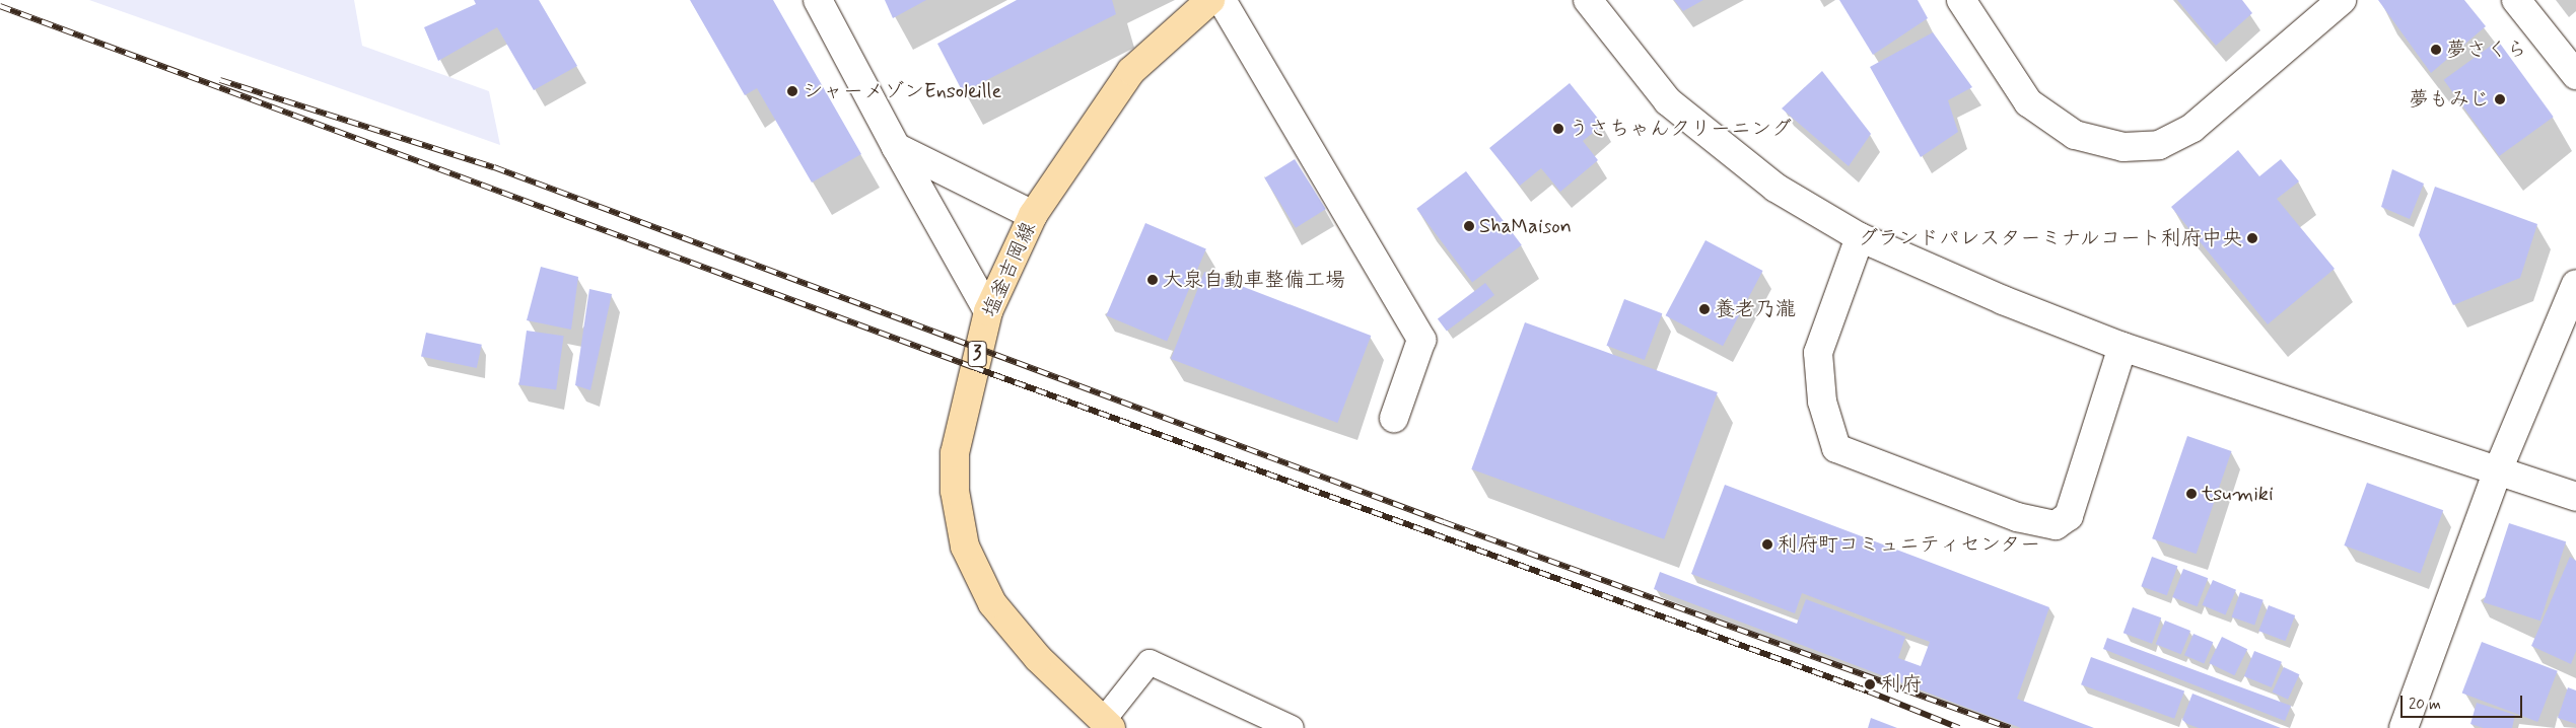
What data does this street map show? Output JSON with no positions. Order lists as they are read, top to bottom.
{
  "streets": {
    "main road": ["塩釜吉岡線", "3"]
  },
  "places": [
    "夢さくら",
    "シャーメゾンEnsoleille",
    "夢もみじ",
    "うさちゃんクリーニング",
    "ShaMaison",
    "グランドパレスターミナルコート利府中央",
    "大泉自動車整備工場",
    "養老乃瀧",
    "tsumiki",
    "利府町コミュニティセンター",
    "利府"
  ],
  "scale_bar": "20 m"
}
